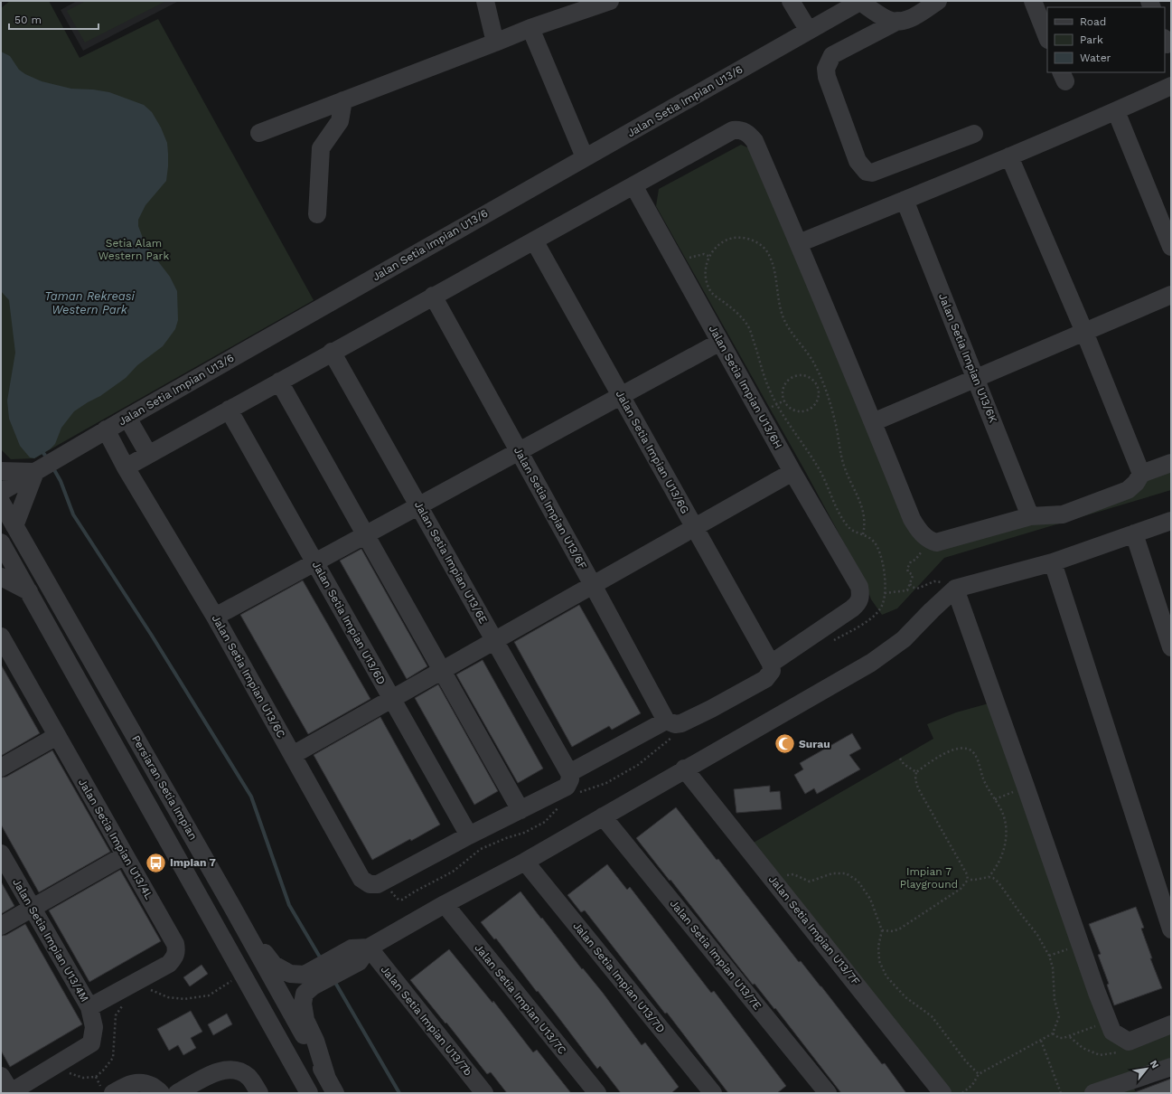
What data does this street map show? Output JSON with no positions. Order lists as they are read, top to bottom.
{
  "streets": {
    "street": [
      "Jalan Setia Impian U13/6",
      "Jalan Setia Impian U13/6K",
      "Jalan Setia Impian U13/6H",
      "Jalan Setia Impian U13/6G",
      "Jalan Setia Impian U13/6F",
      "Jalan Setia Impian U13/6E",
      "Jalan Setia Impian U13/6D",
      "Jalan Setia Impian U13/6C",
      "Persiaran Setia Impian",
      "Jalan Setia Impian U13/4L",
      "Jalan Setia Impian U13/7F",
      "Jalan Setia Impian U13/4M",
      "Jalan Setia Impian U13/7E",
      "Jalan Setia Impian U13/7D",
      "Jalan Setia Impian U13/7C",
      "Jalan Setia Impian U13/7b"
    ]
  },
  "crossings": [
    ["Jalan Setia Impian U13/6", "Jalan Setia Impian U13/6C"],
    ["Jalan Setia Impian U13/6H", "Jalan Setia Impian U13/6G"],
    ["Jalan Setia Impian U13/4L", "Jalan Setia Impian U13/4M"]
  ],
  "water": ["Taman Rekreasi Western Park"],
  "parks": ["Setia Alam Western Park", "Impian 7 Playground"],
  "places": {
    "mosque": ["Surau"],
    "bus stop": ["Impian 7"]
  },
  "legend": ["Road", "Park", "Water"],
  "scale_bar": "50 m",
  "north": "top right"
}
